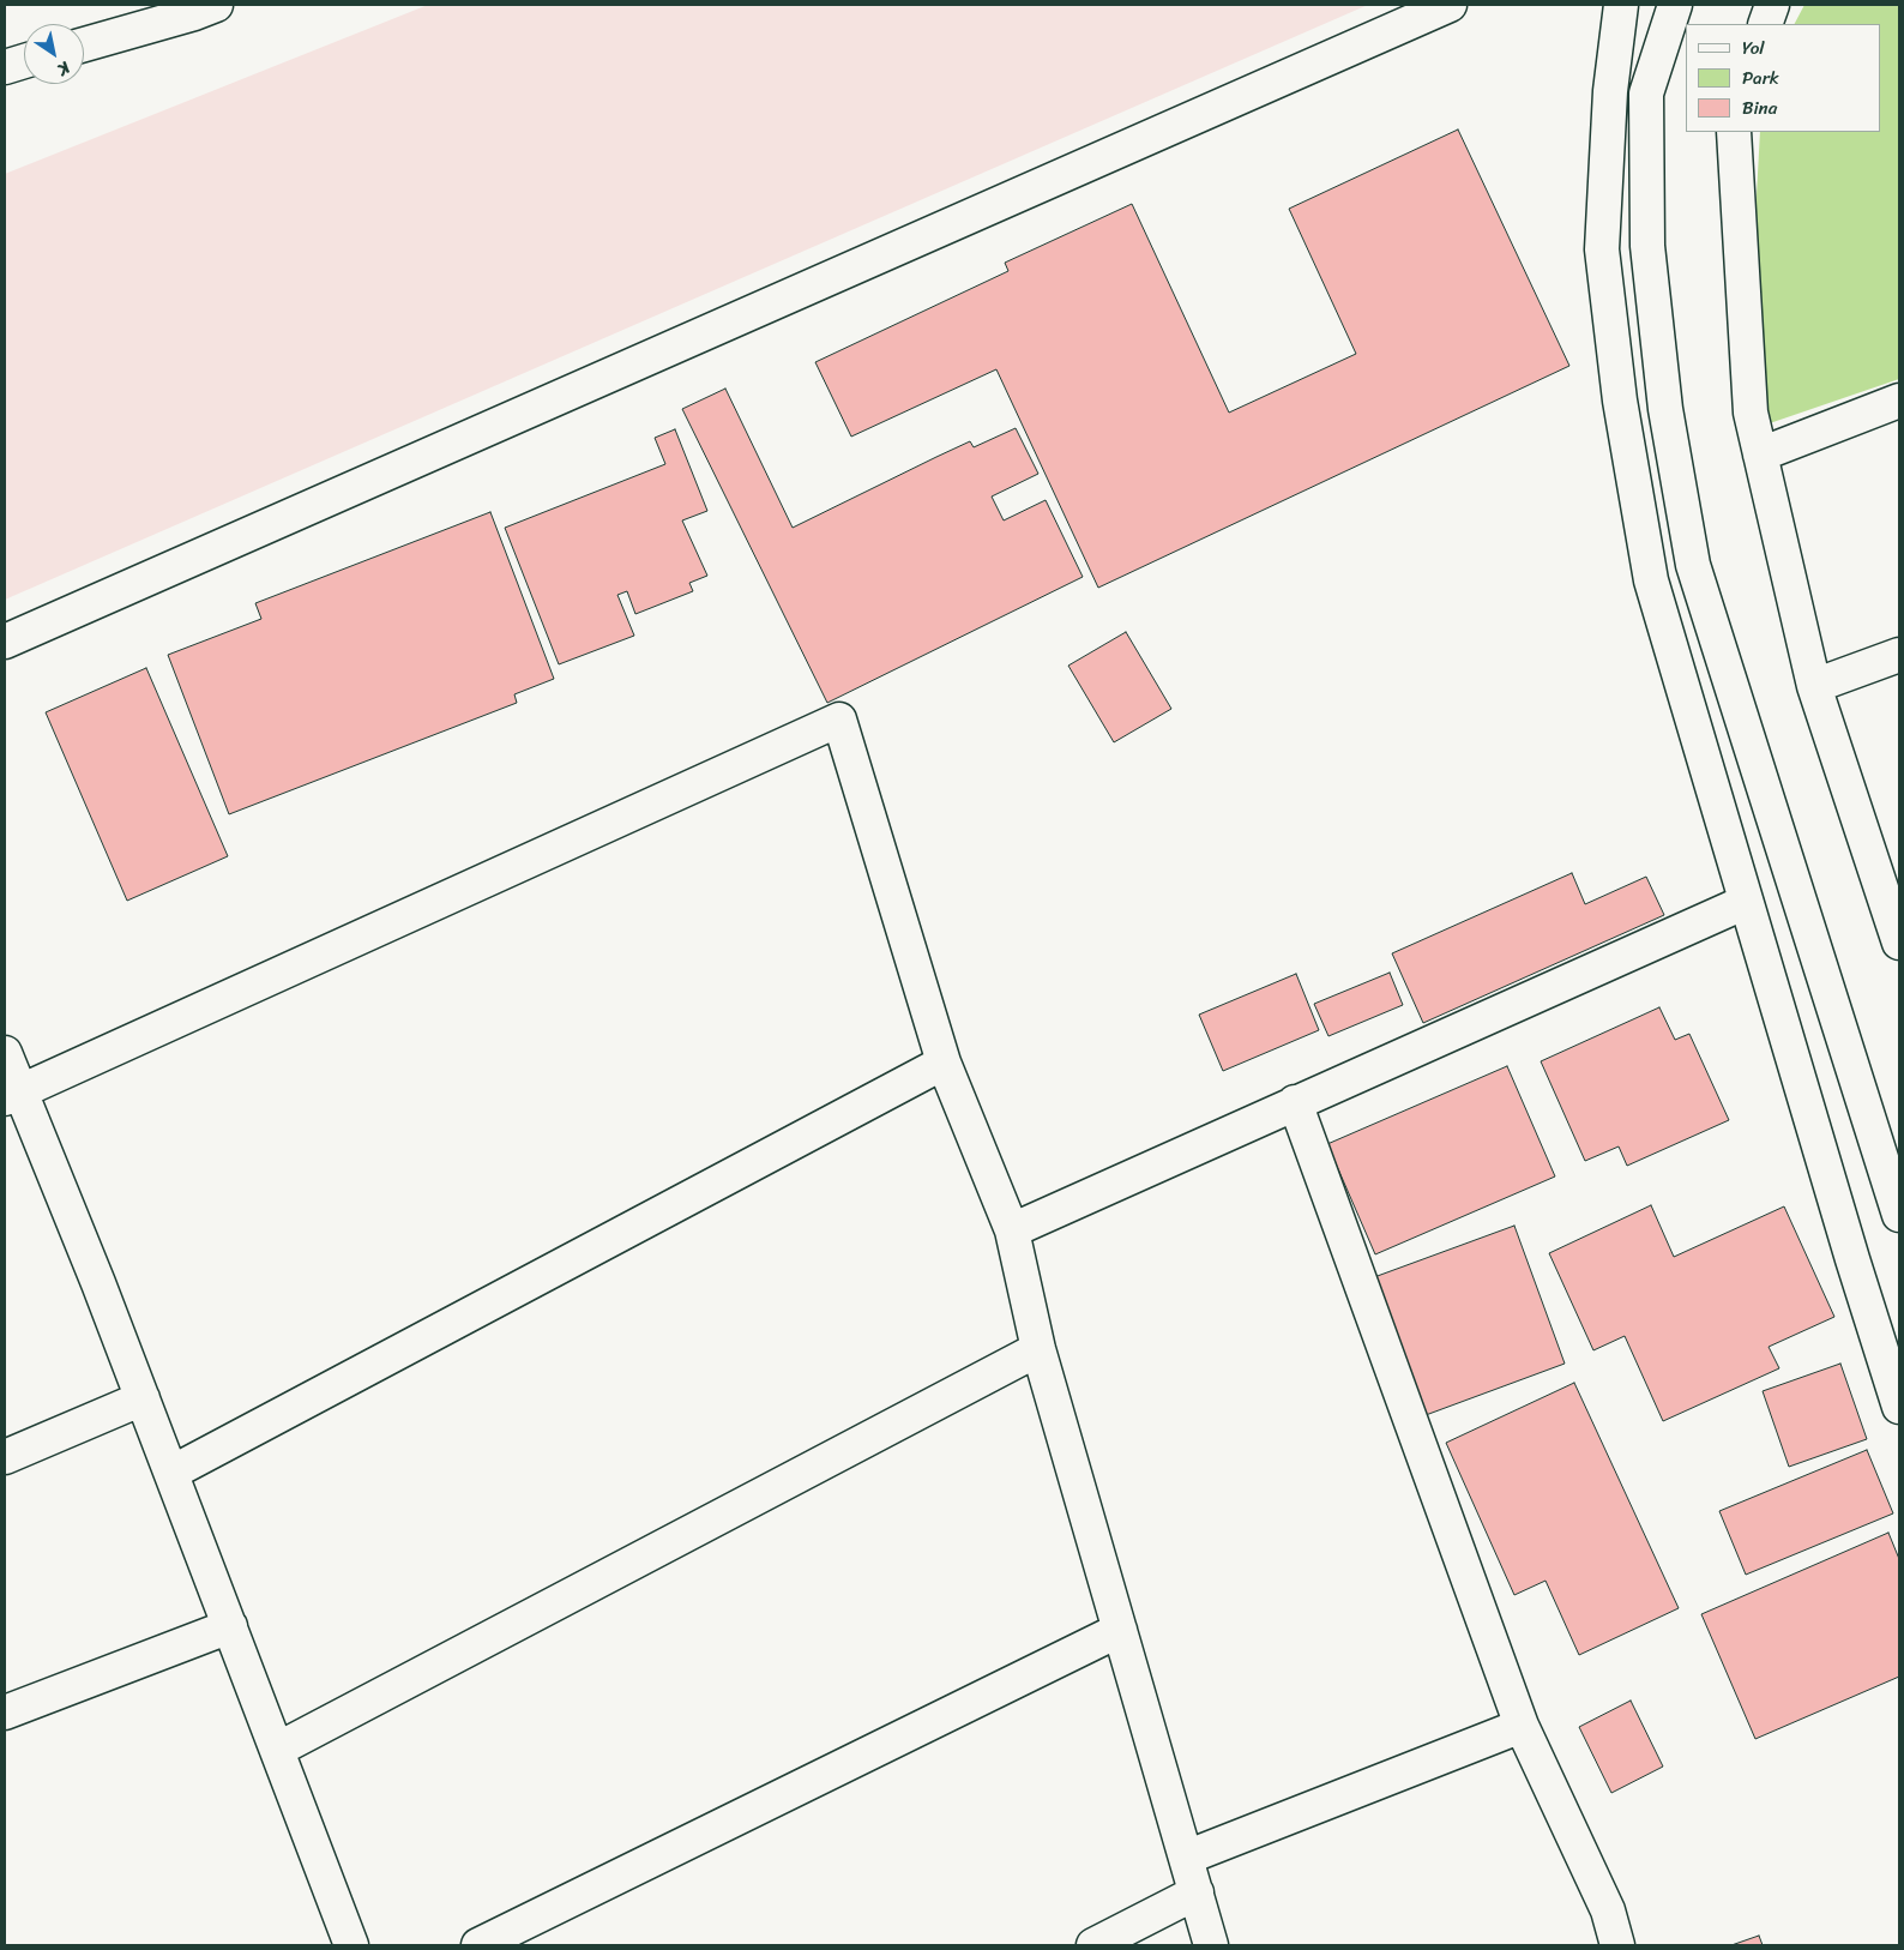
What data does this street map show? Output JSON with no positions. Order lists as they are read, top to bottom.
{
  "legend": ["Yol", "Park", "Bina"],
  "north": "bottom right"
}
